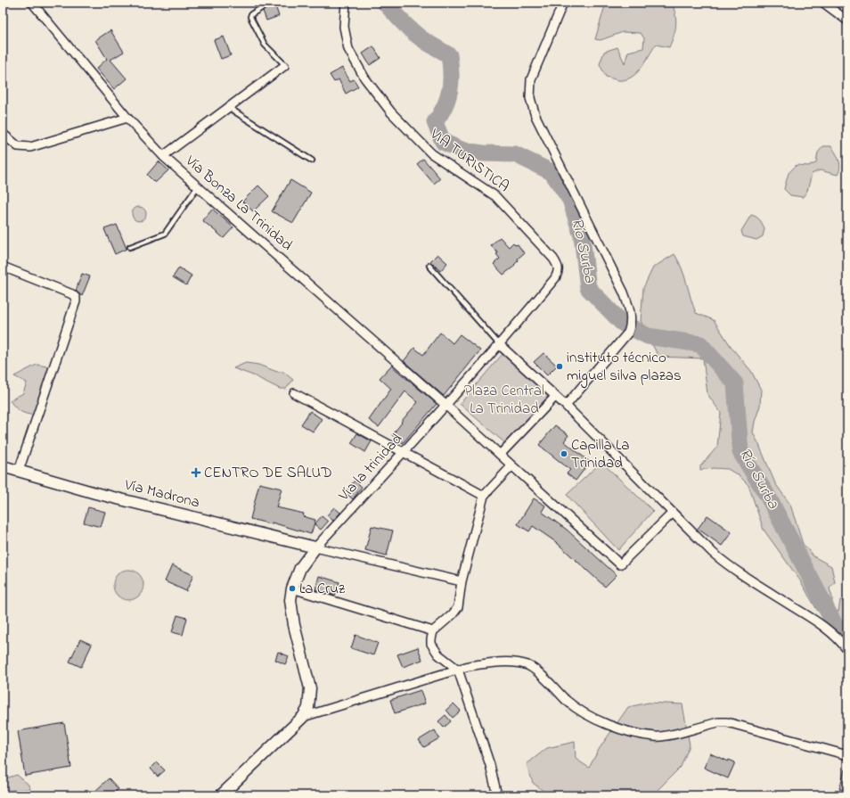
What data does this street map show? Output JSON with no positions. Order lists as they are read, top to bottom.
{
  "streets": {
    "street": [
      "VIA TURISTICA",
      "Vía Bonza La Trinidad",
      "Vía la trinidad",
      "Vía Madrona"
    ]
  },
  "crossings": [
    ["VIA TURISTICA", "Vía la trinidad"],
    ["Vía Bonza La Trinidad", "Vía la trinidad"],
    ["Vía la trinidad", "Vía Madrona"]
  ],
  "water": ["Río Surba"],
  "parks": ["Plaza Central La Trinidad"],
  "places": {
    "other": ["instituto técnico miguel silva plazas", "Capilla La Trinidad", "La Cruz"],
    "health": ["CENTRO DE SALUD"]
  }
}
